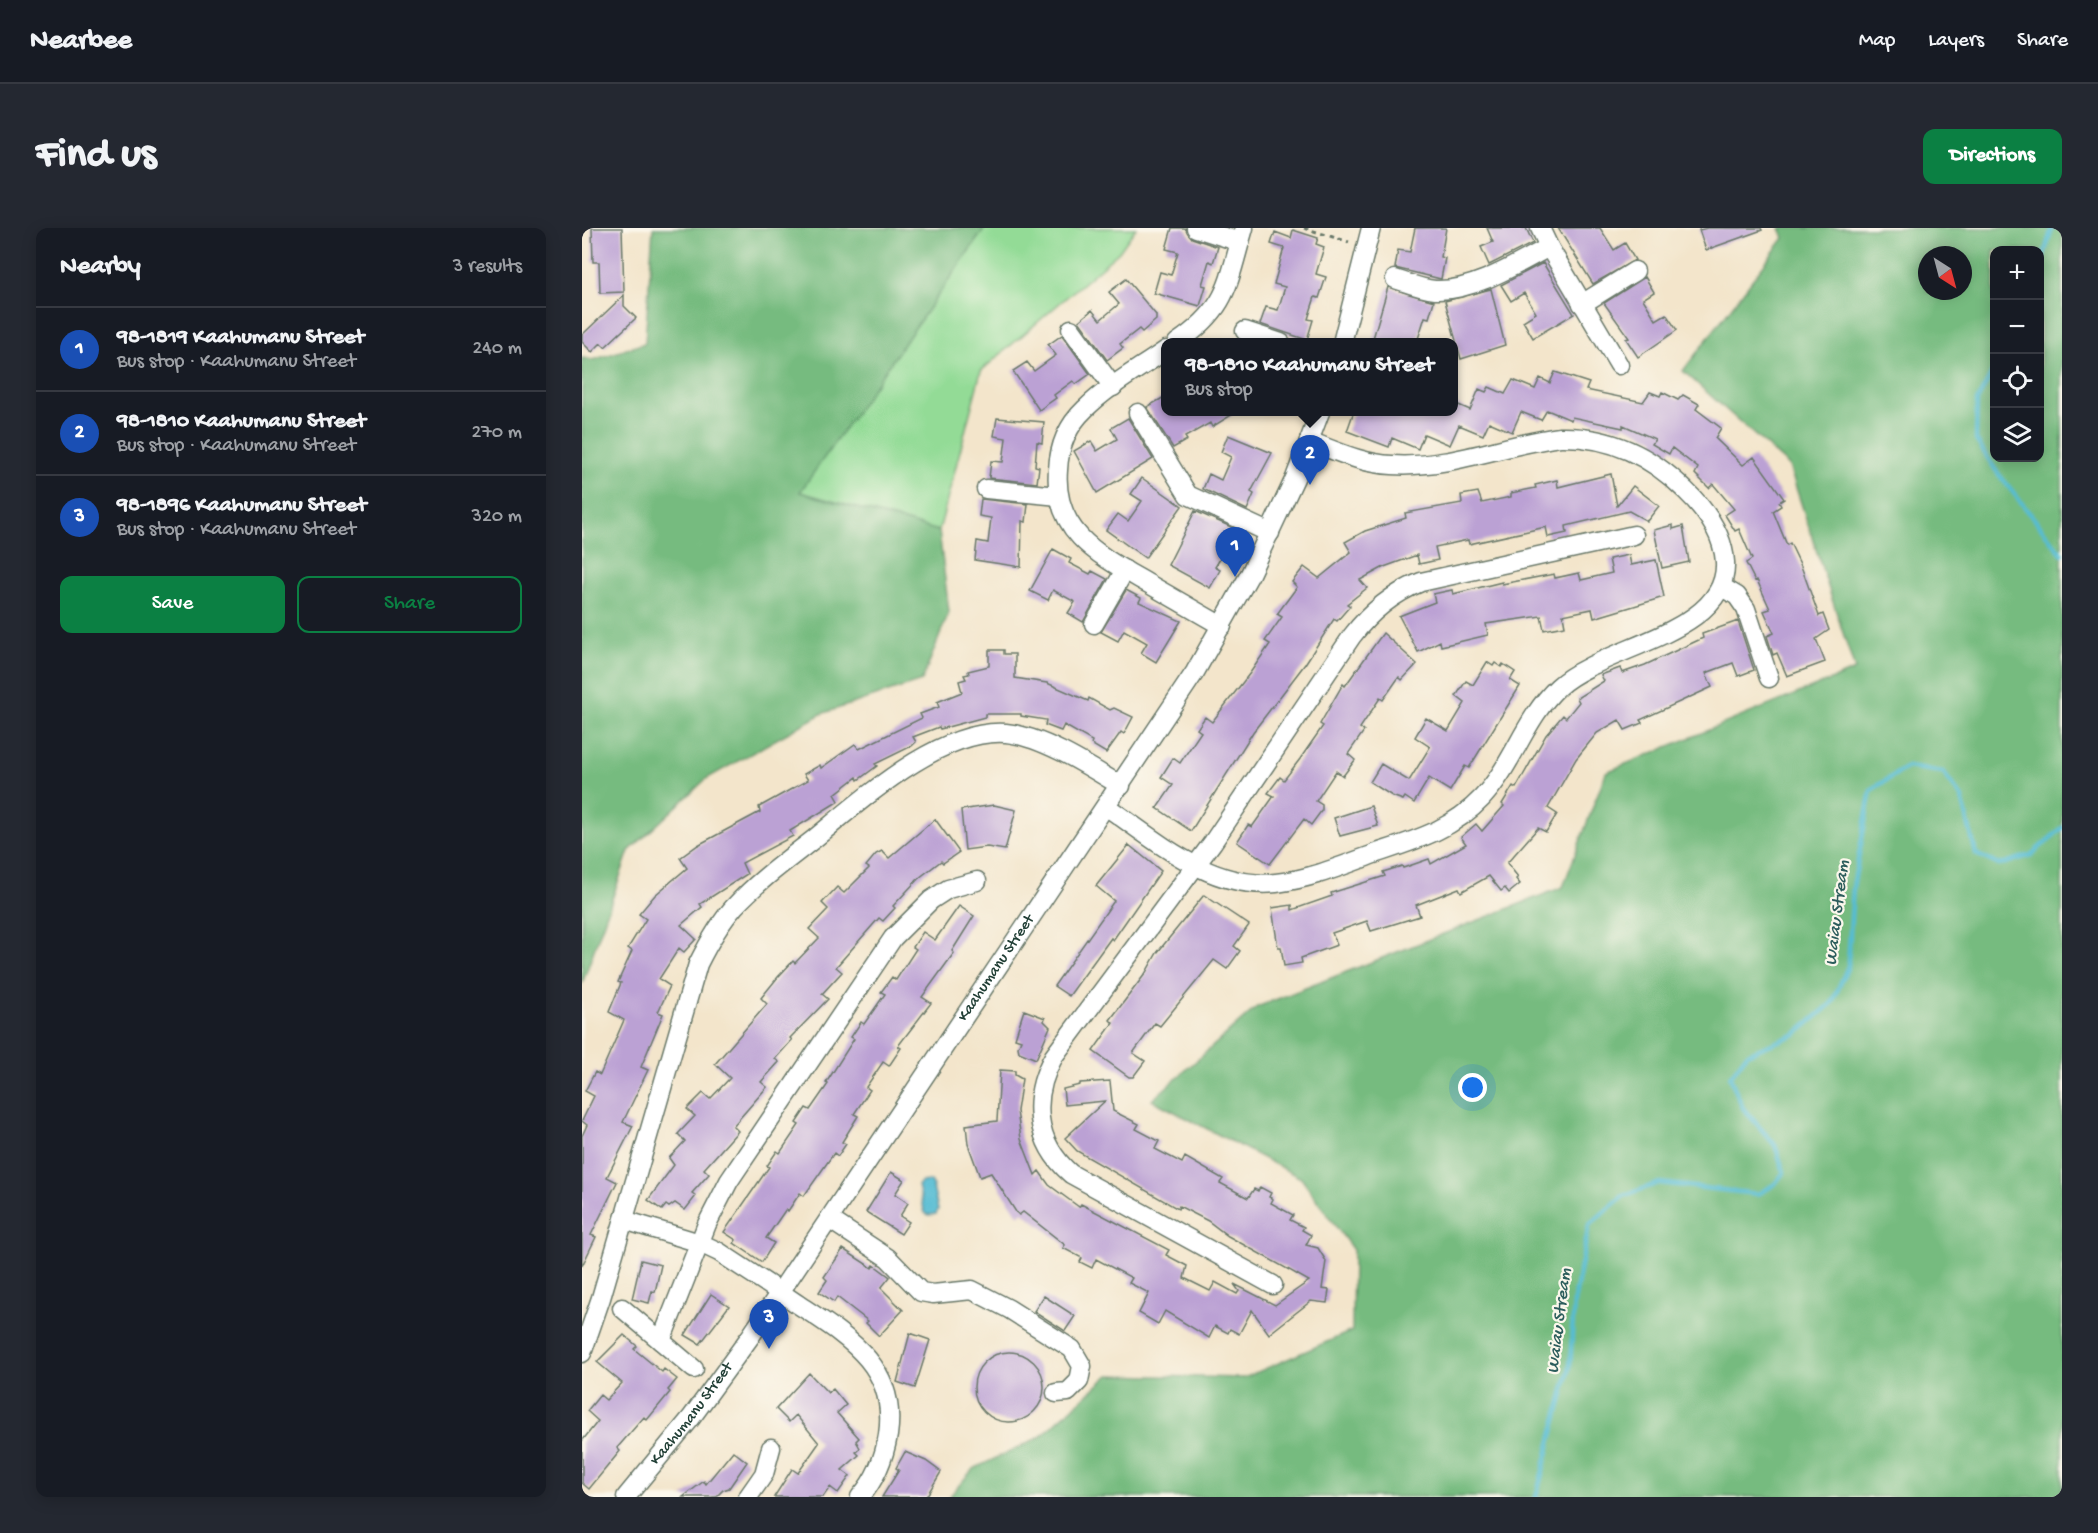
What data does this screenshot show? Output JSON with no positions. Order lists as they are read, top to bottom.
{
  "streets": {
    "street": ["Kaahumanu Street"]
  },
  "water": ["Waiau Stream"],
  "north": "bottom right",
  "page": {
    "header": "Nearbee",
    "nav": ["Map", "Layers", "Share"],
    "buttons": [
      "Directions",
      ["Save", "Share"]
    ],
    "title": "Find us",
    "heading": ["Nearby", "3 results"],
    "map_buttons": ["+", "−"],
    "list": [
      {
        "mark": "1",
        "name": "98-1819 Kaahumanu Street",
        "note": "Bus stop · Kaahumanu Street",
        "value": "240 m"
      },
      {
        "mark": "2",
        "name": "98-1810 Kaahumanu Street",
        "note": "Bus stop · Kaahumanu Street",
        "value": "270 m"
      },
      {
        "mark": "3",
        "name": "98-1896 Kaahumanu Street",
        "note": "Bus stop · Kaahumanu Street",
        "value": "320 m"
      }
    ],
    "popup": ["98-1810 Kaahumanu Street", "Bus stop"],
    "pins": ["2", "1", "3"]
  }
}
